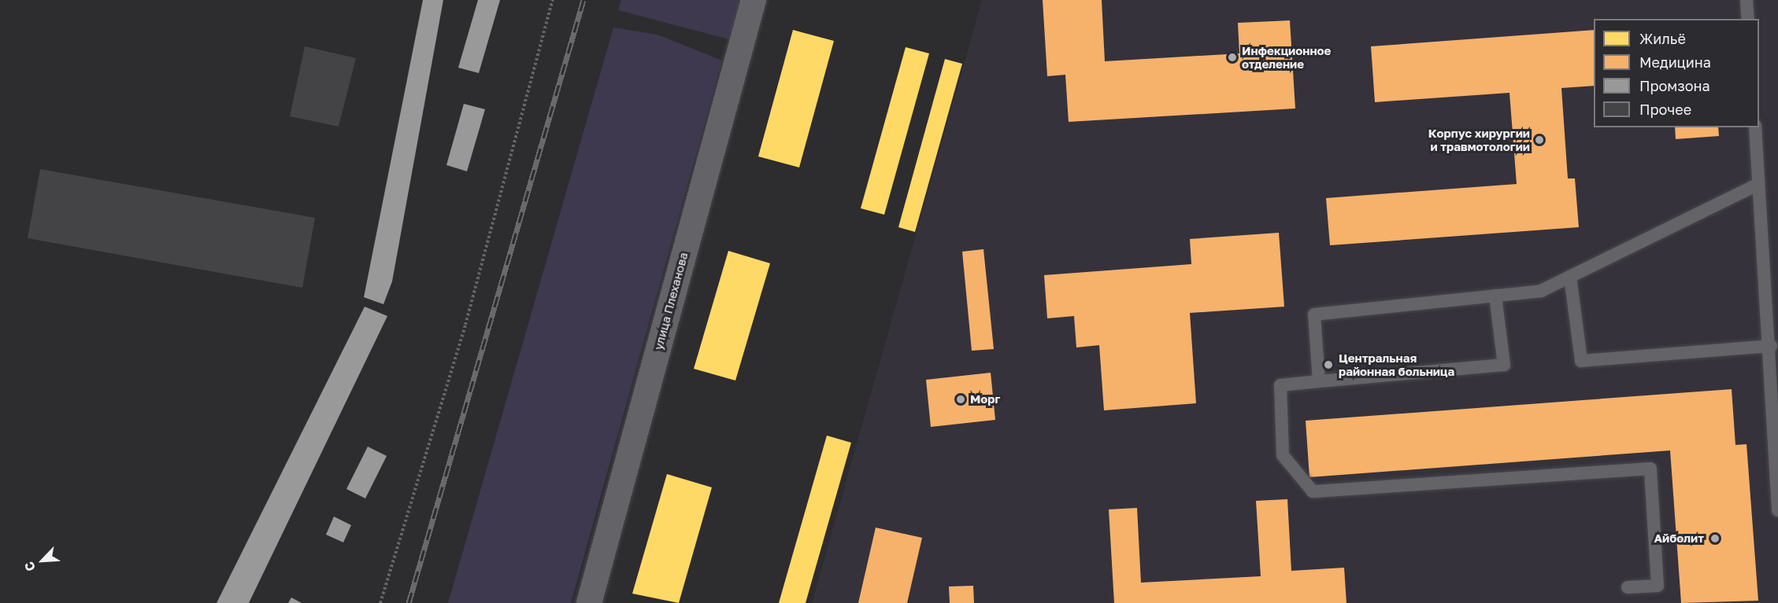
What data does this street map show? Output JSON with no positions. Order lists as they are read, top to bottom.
{
  "streets": {
    "street": ["улица Плеханова"]
  },
  "places": [
    "Инфекционное отделение",
    "Корпус хирургии и травмотологии",
    "Центральная районная больница",
    "Морг",
    "Айболит"
  ],
  "legend": [
    "Жильё",
    "Медицина",
    "Промзона",
    "Прочее"
  ],
  "north": "bottom left"
}
